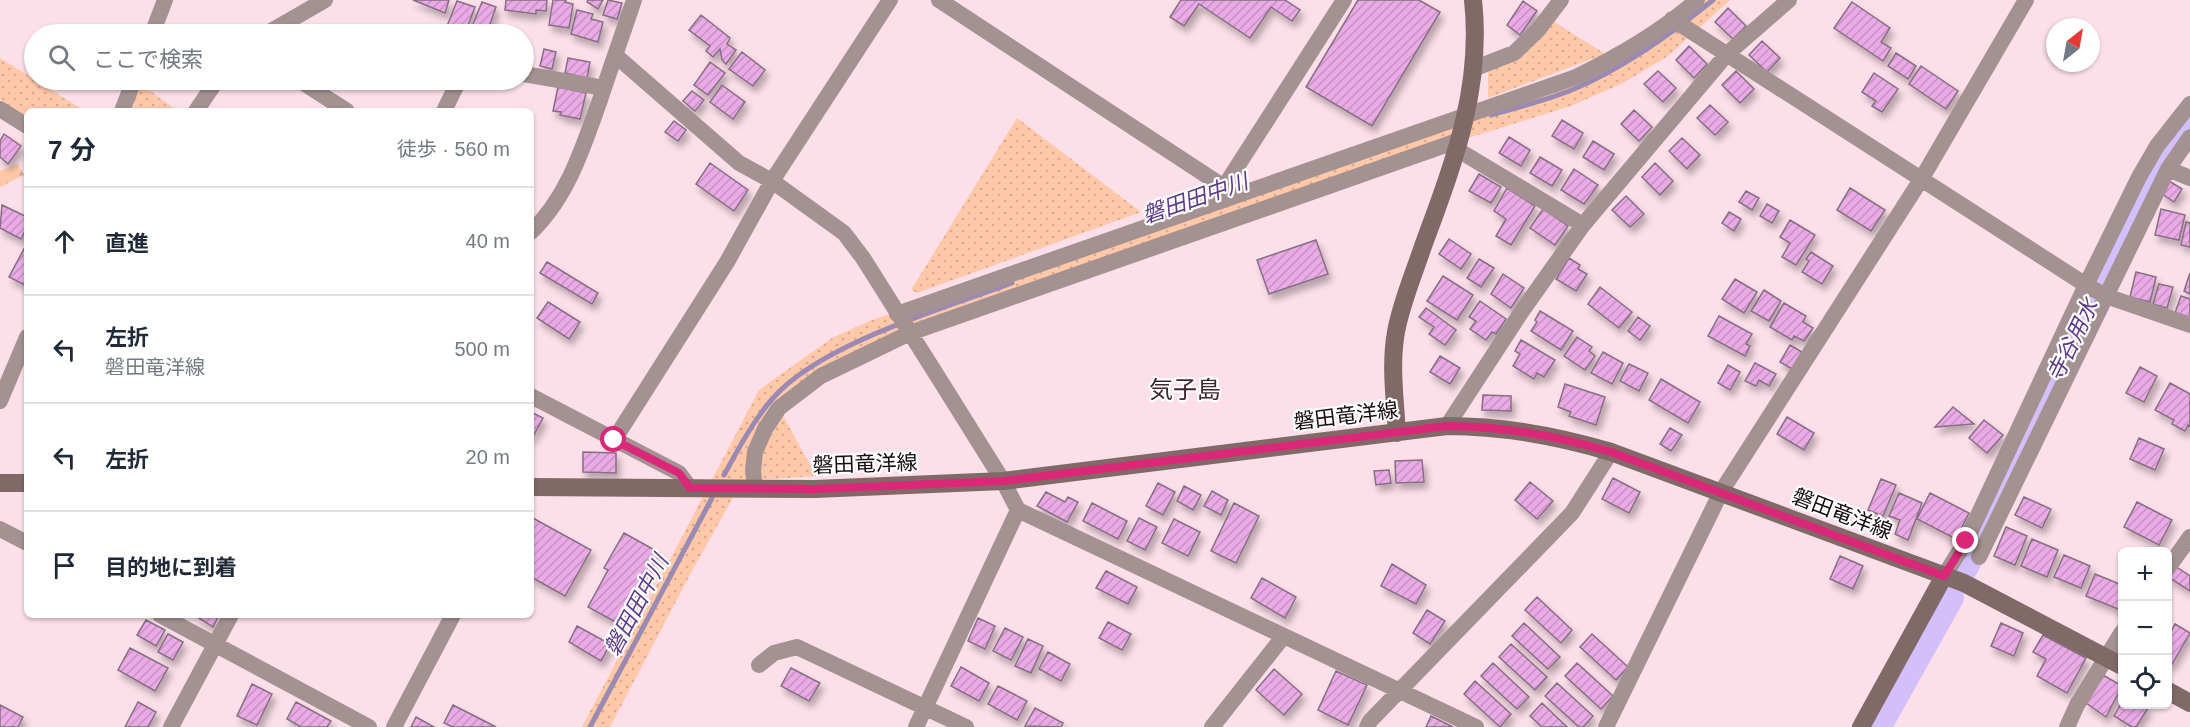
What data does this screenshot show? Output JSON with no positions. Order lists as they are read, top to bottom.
{
  "streets": {
    "main road": ["磐田竜洋線"]
  },
  "districts": ["気子島"],
  "water": ["磐田田中川", "寺谷用水"],
  "north": "top right",
  "page": {
    "search": "ここで検索",
    "heading": ["7 分", "徒歩 · 560 m"],
    "list": [
      ["直進", "40 m"],
      ["左折", "磐田竜洋線", "500 m"],
      ["左折", "20 m"],
      "目的地に到着"
    ],
    "map_buttons": ["+", "−"]
  }
}
